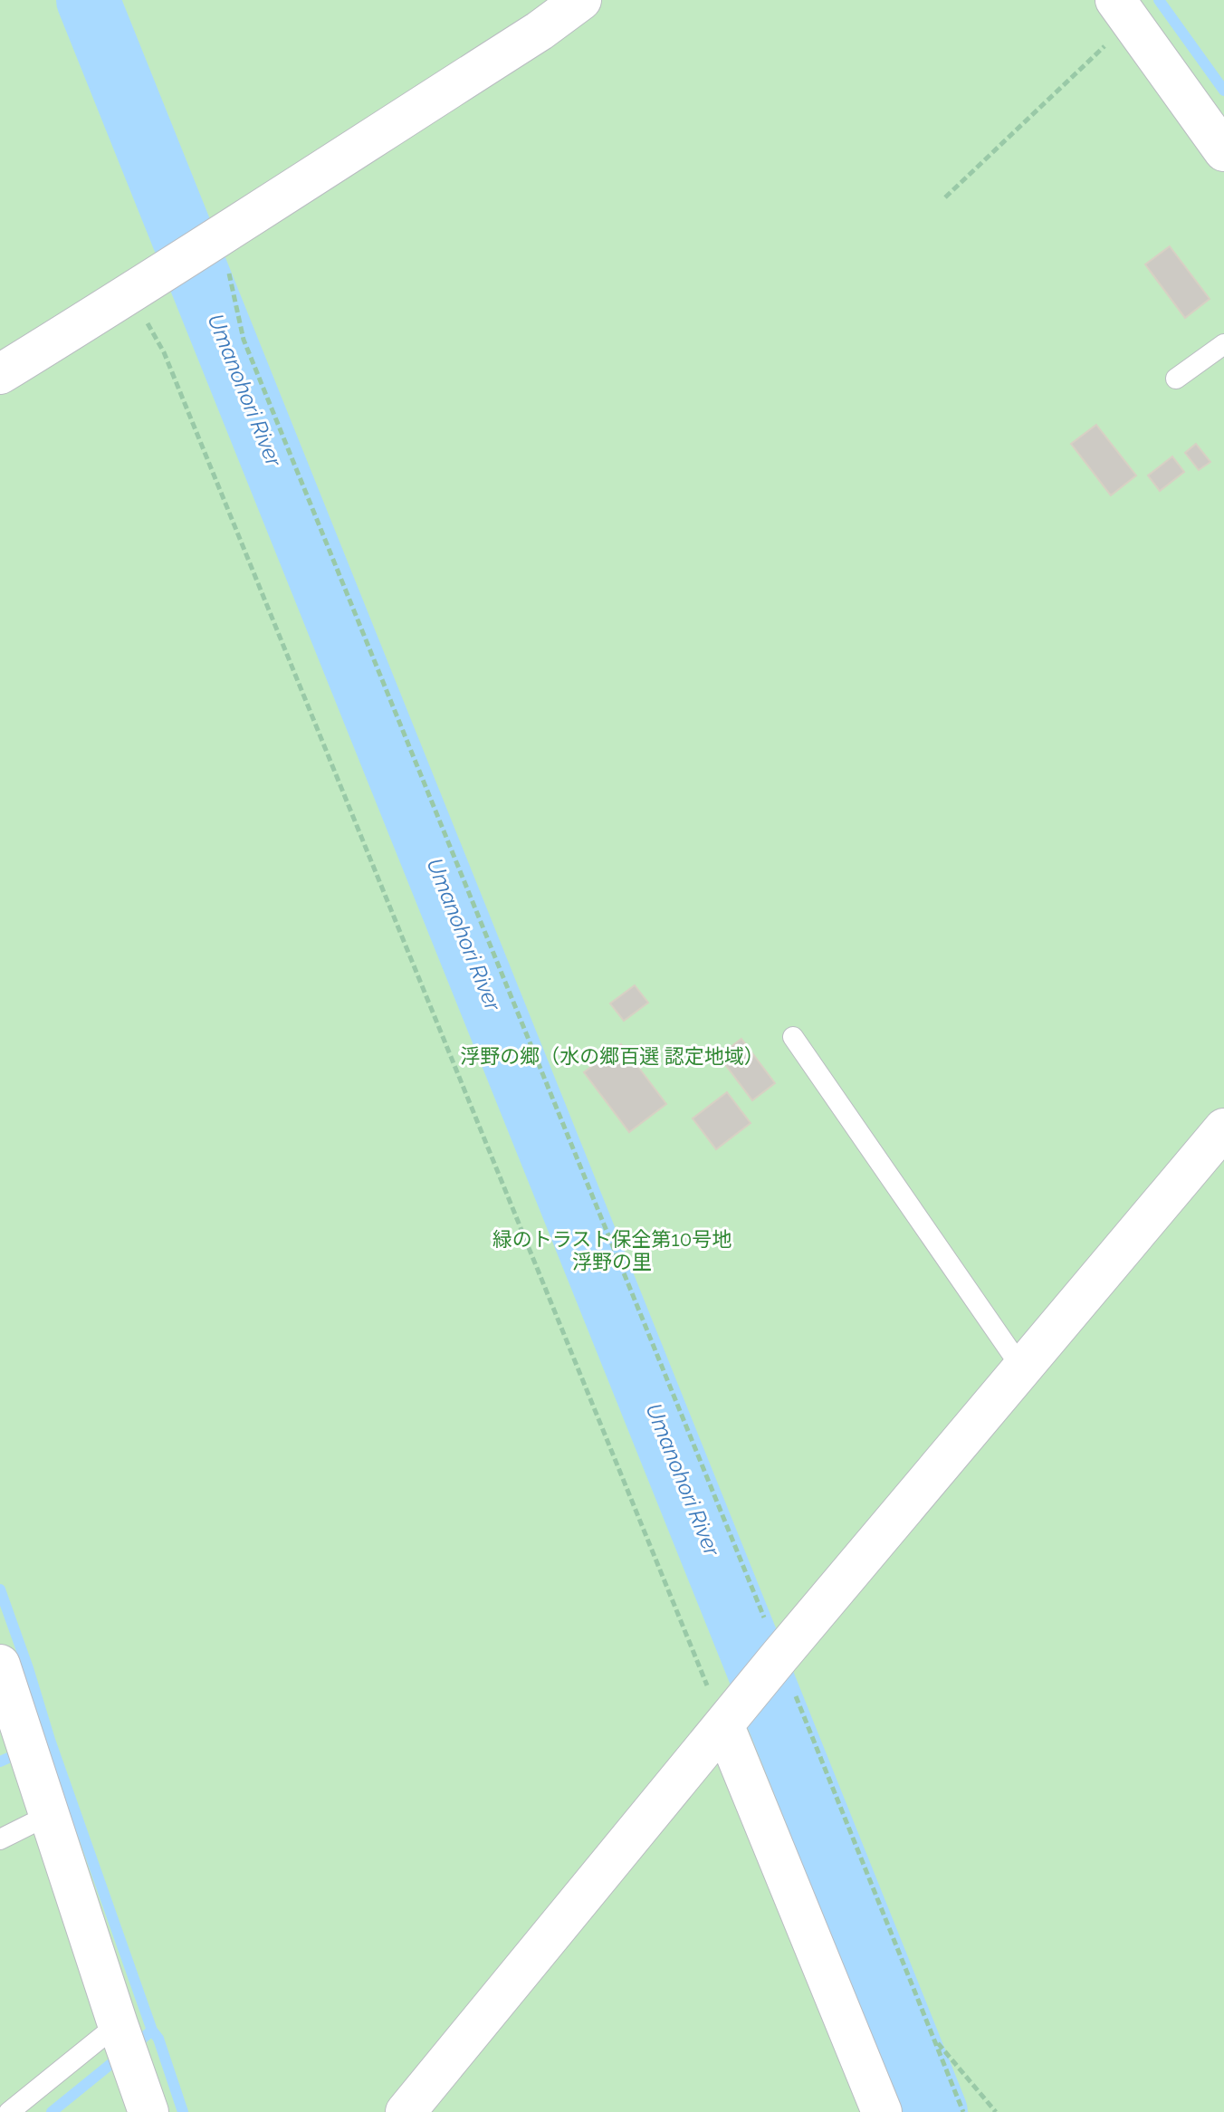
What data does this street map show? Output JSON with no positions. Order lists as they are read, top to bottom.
{
  "water": ["Umanohori River"],
  "parks": ["浮野の郷（水の郷百選 認定地域）", "緑のトラスト保全第10号地 浮野の里"]
}
